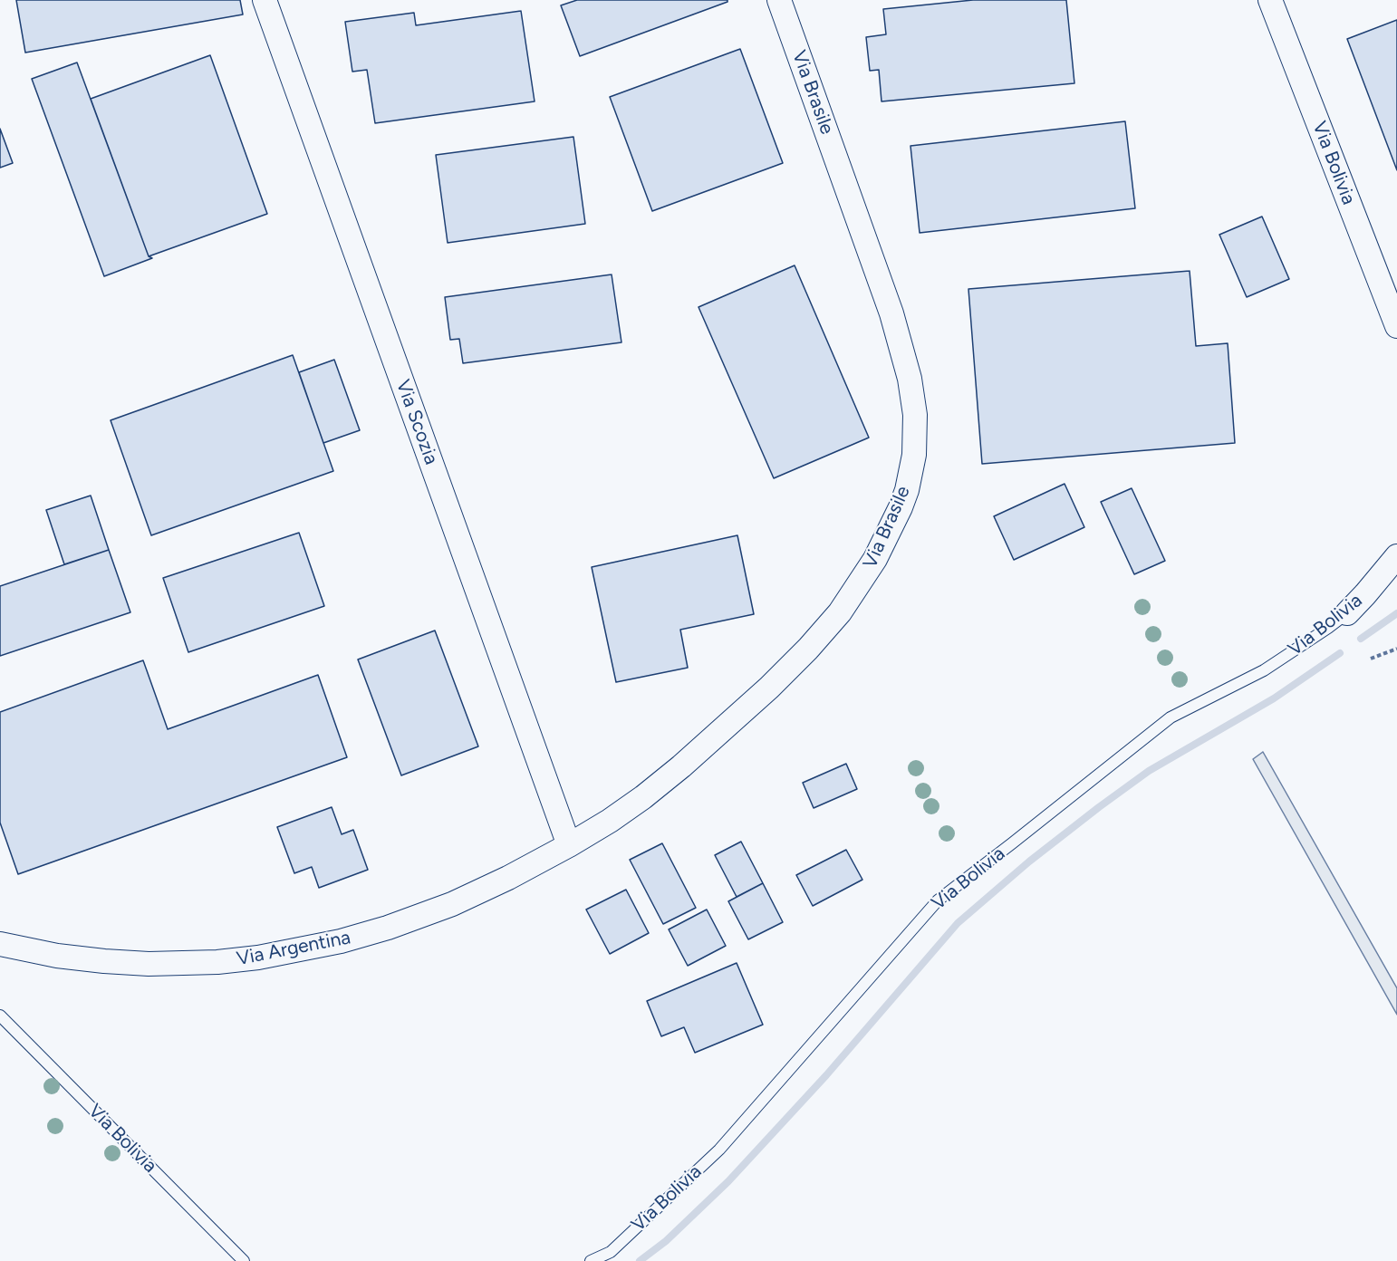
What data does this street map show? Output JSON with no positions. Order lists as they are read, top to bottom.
{
  "streets": {
    "street": [
      "Via Brasile",
      "Via Bolivia",
      "Via Scozia",
      "Via Argentina"
    ]
  },
  "crossings": [
    ["Via Brasile", "Via Scozia"],
    ["Via Brasile", "Via Argentina"],
    ["Via Scozia", "Via Argentina"]
  ]
}
